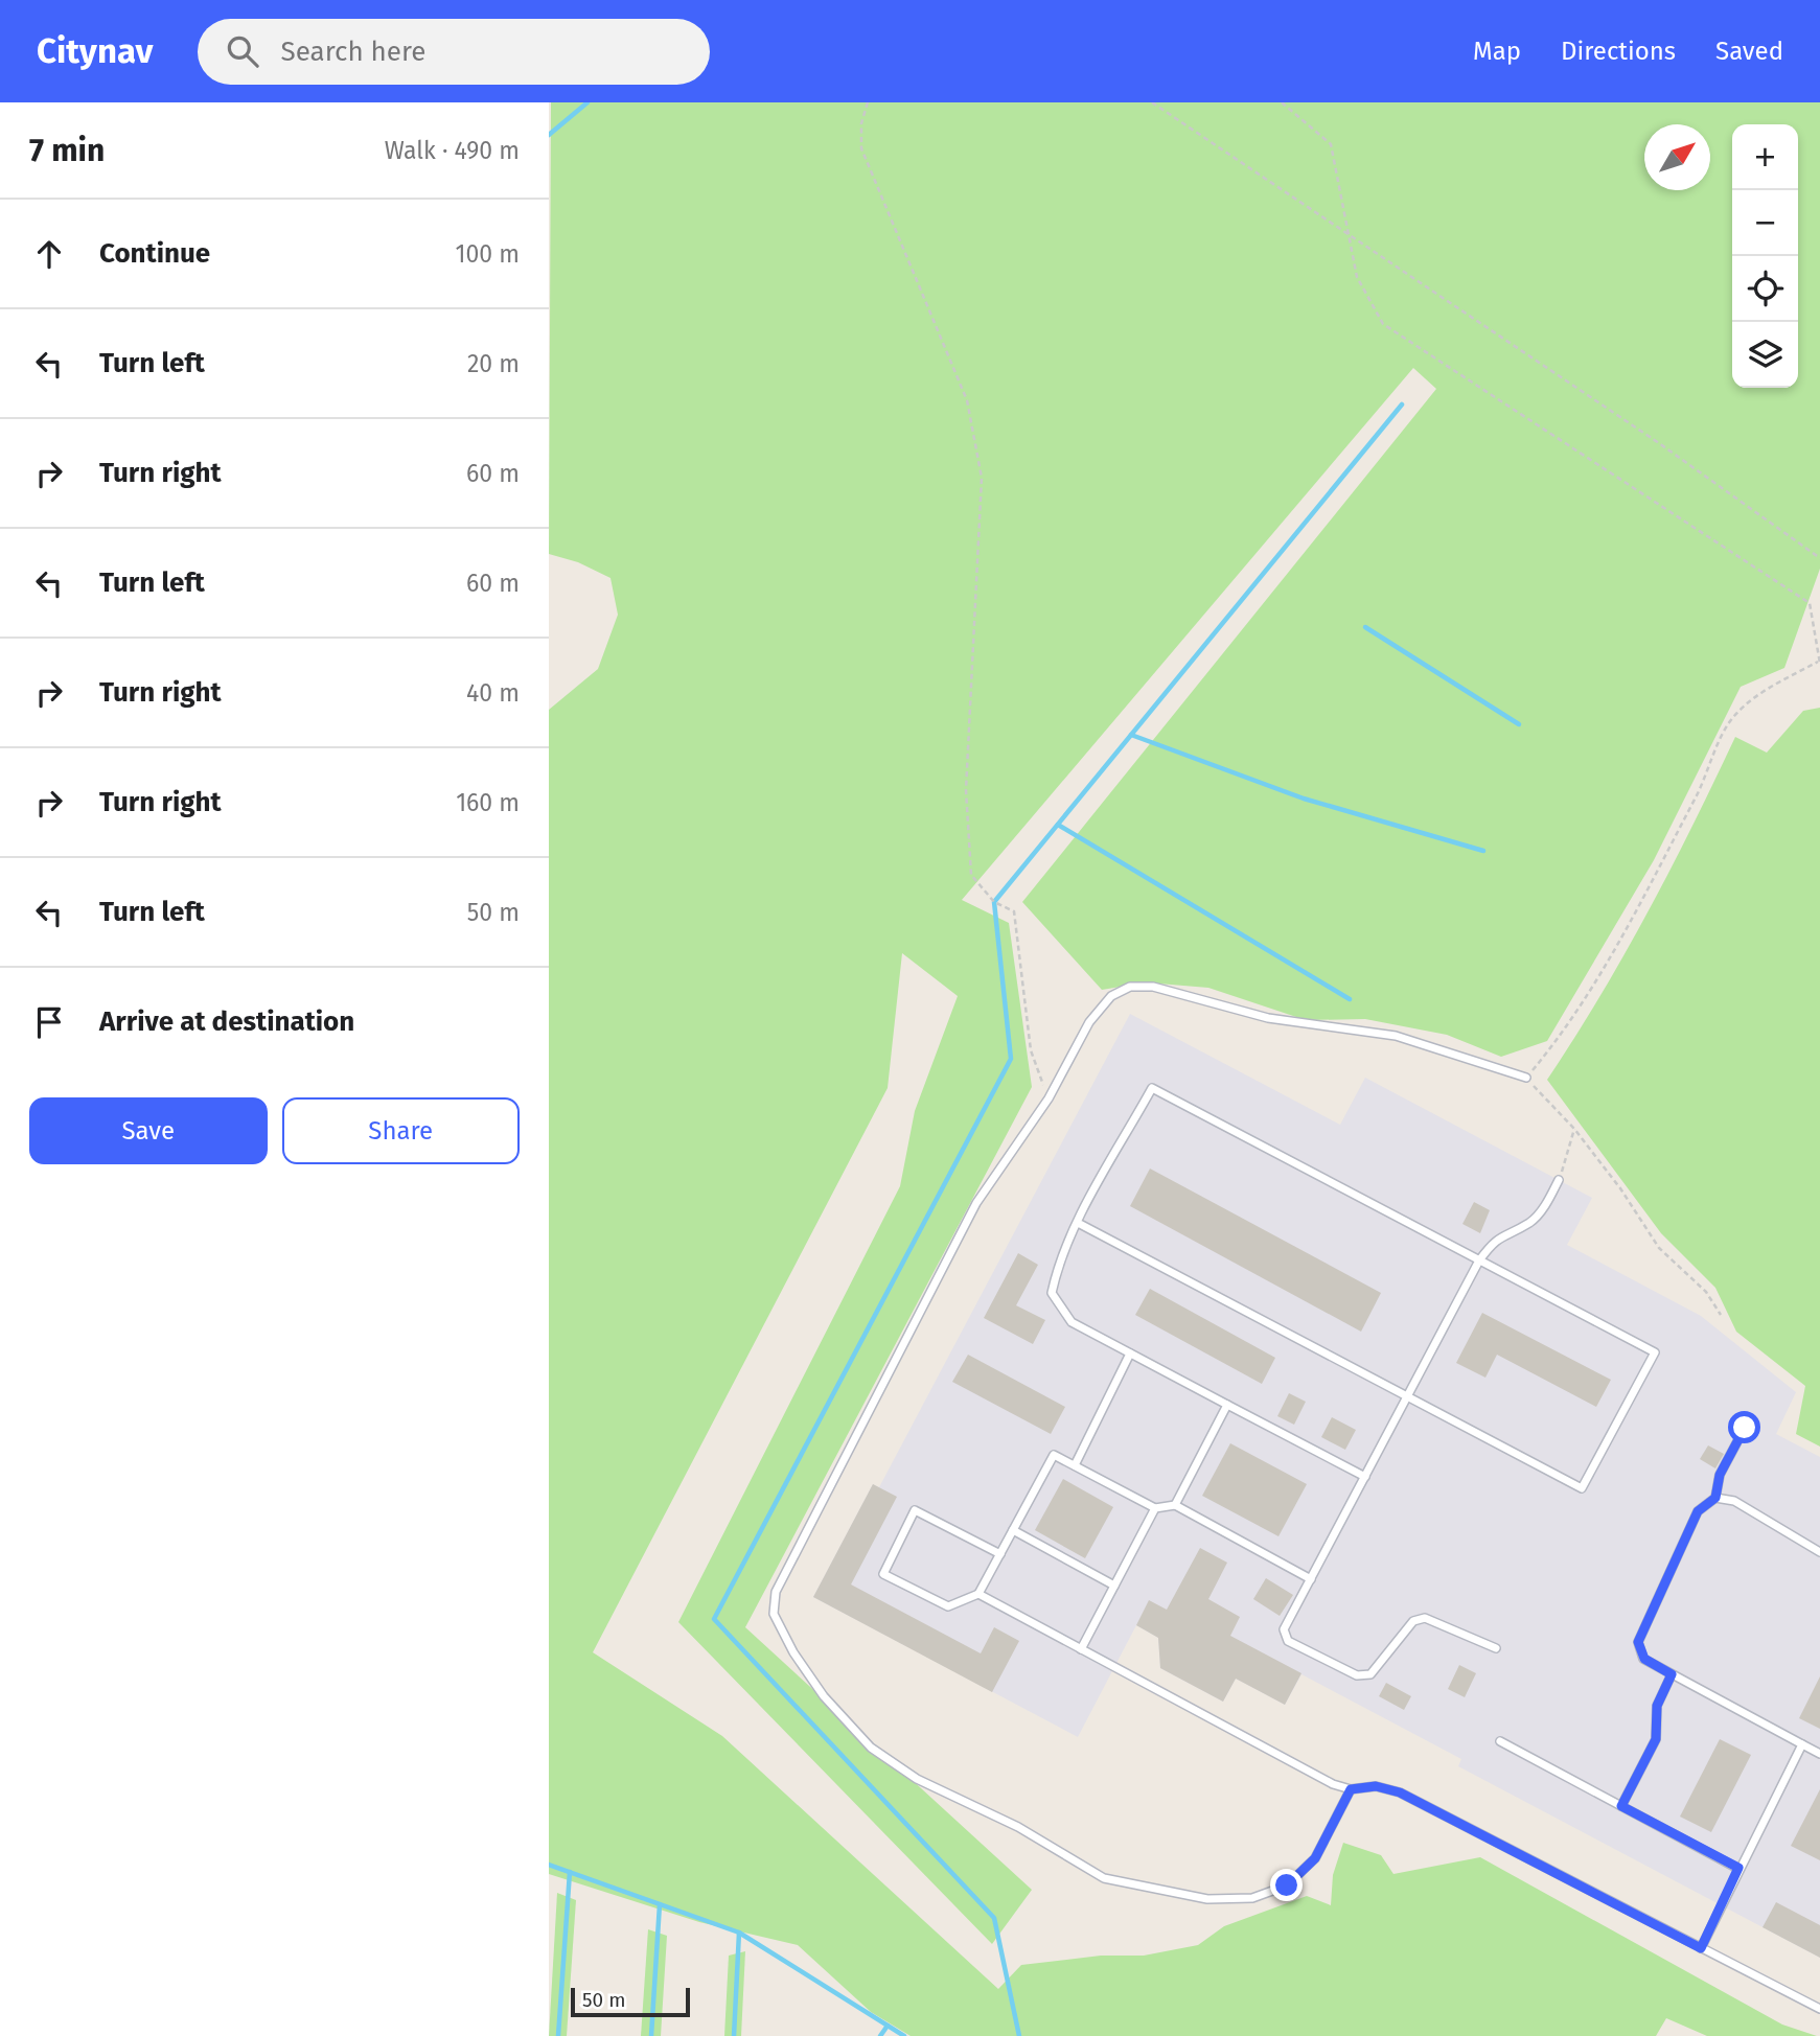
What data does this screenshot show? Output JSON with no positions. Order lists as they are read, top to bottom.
{
  "scale_bar": "50 m",
  "north": "top right",
  "page": {
    "header": "Citynav",
    "search": "Search here",
    "nav": ["Map", "Directions", "Saved"],
    "heading": ["7 min", "Walk · 490 m"],
    "map_buttons": ["+", "−"],
    "list": [
      ["Continue", "100 m"],
      ["Turn left", "20 m"],
      ["Turn right", "60 m"],
      ["Turn left", "60 m"],
      ["Turn right", "40 m"],
      ["Turn right", "160 m"],
      ["Turn left", "50 m"],
      "Arrive at destination"
    ],
    "buttons": ["Save", "Share"],
    "scale": "50 m"
  }
}
